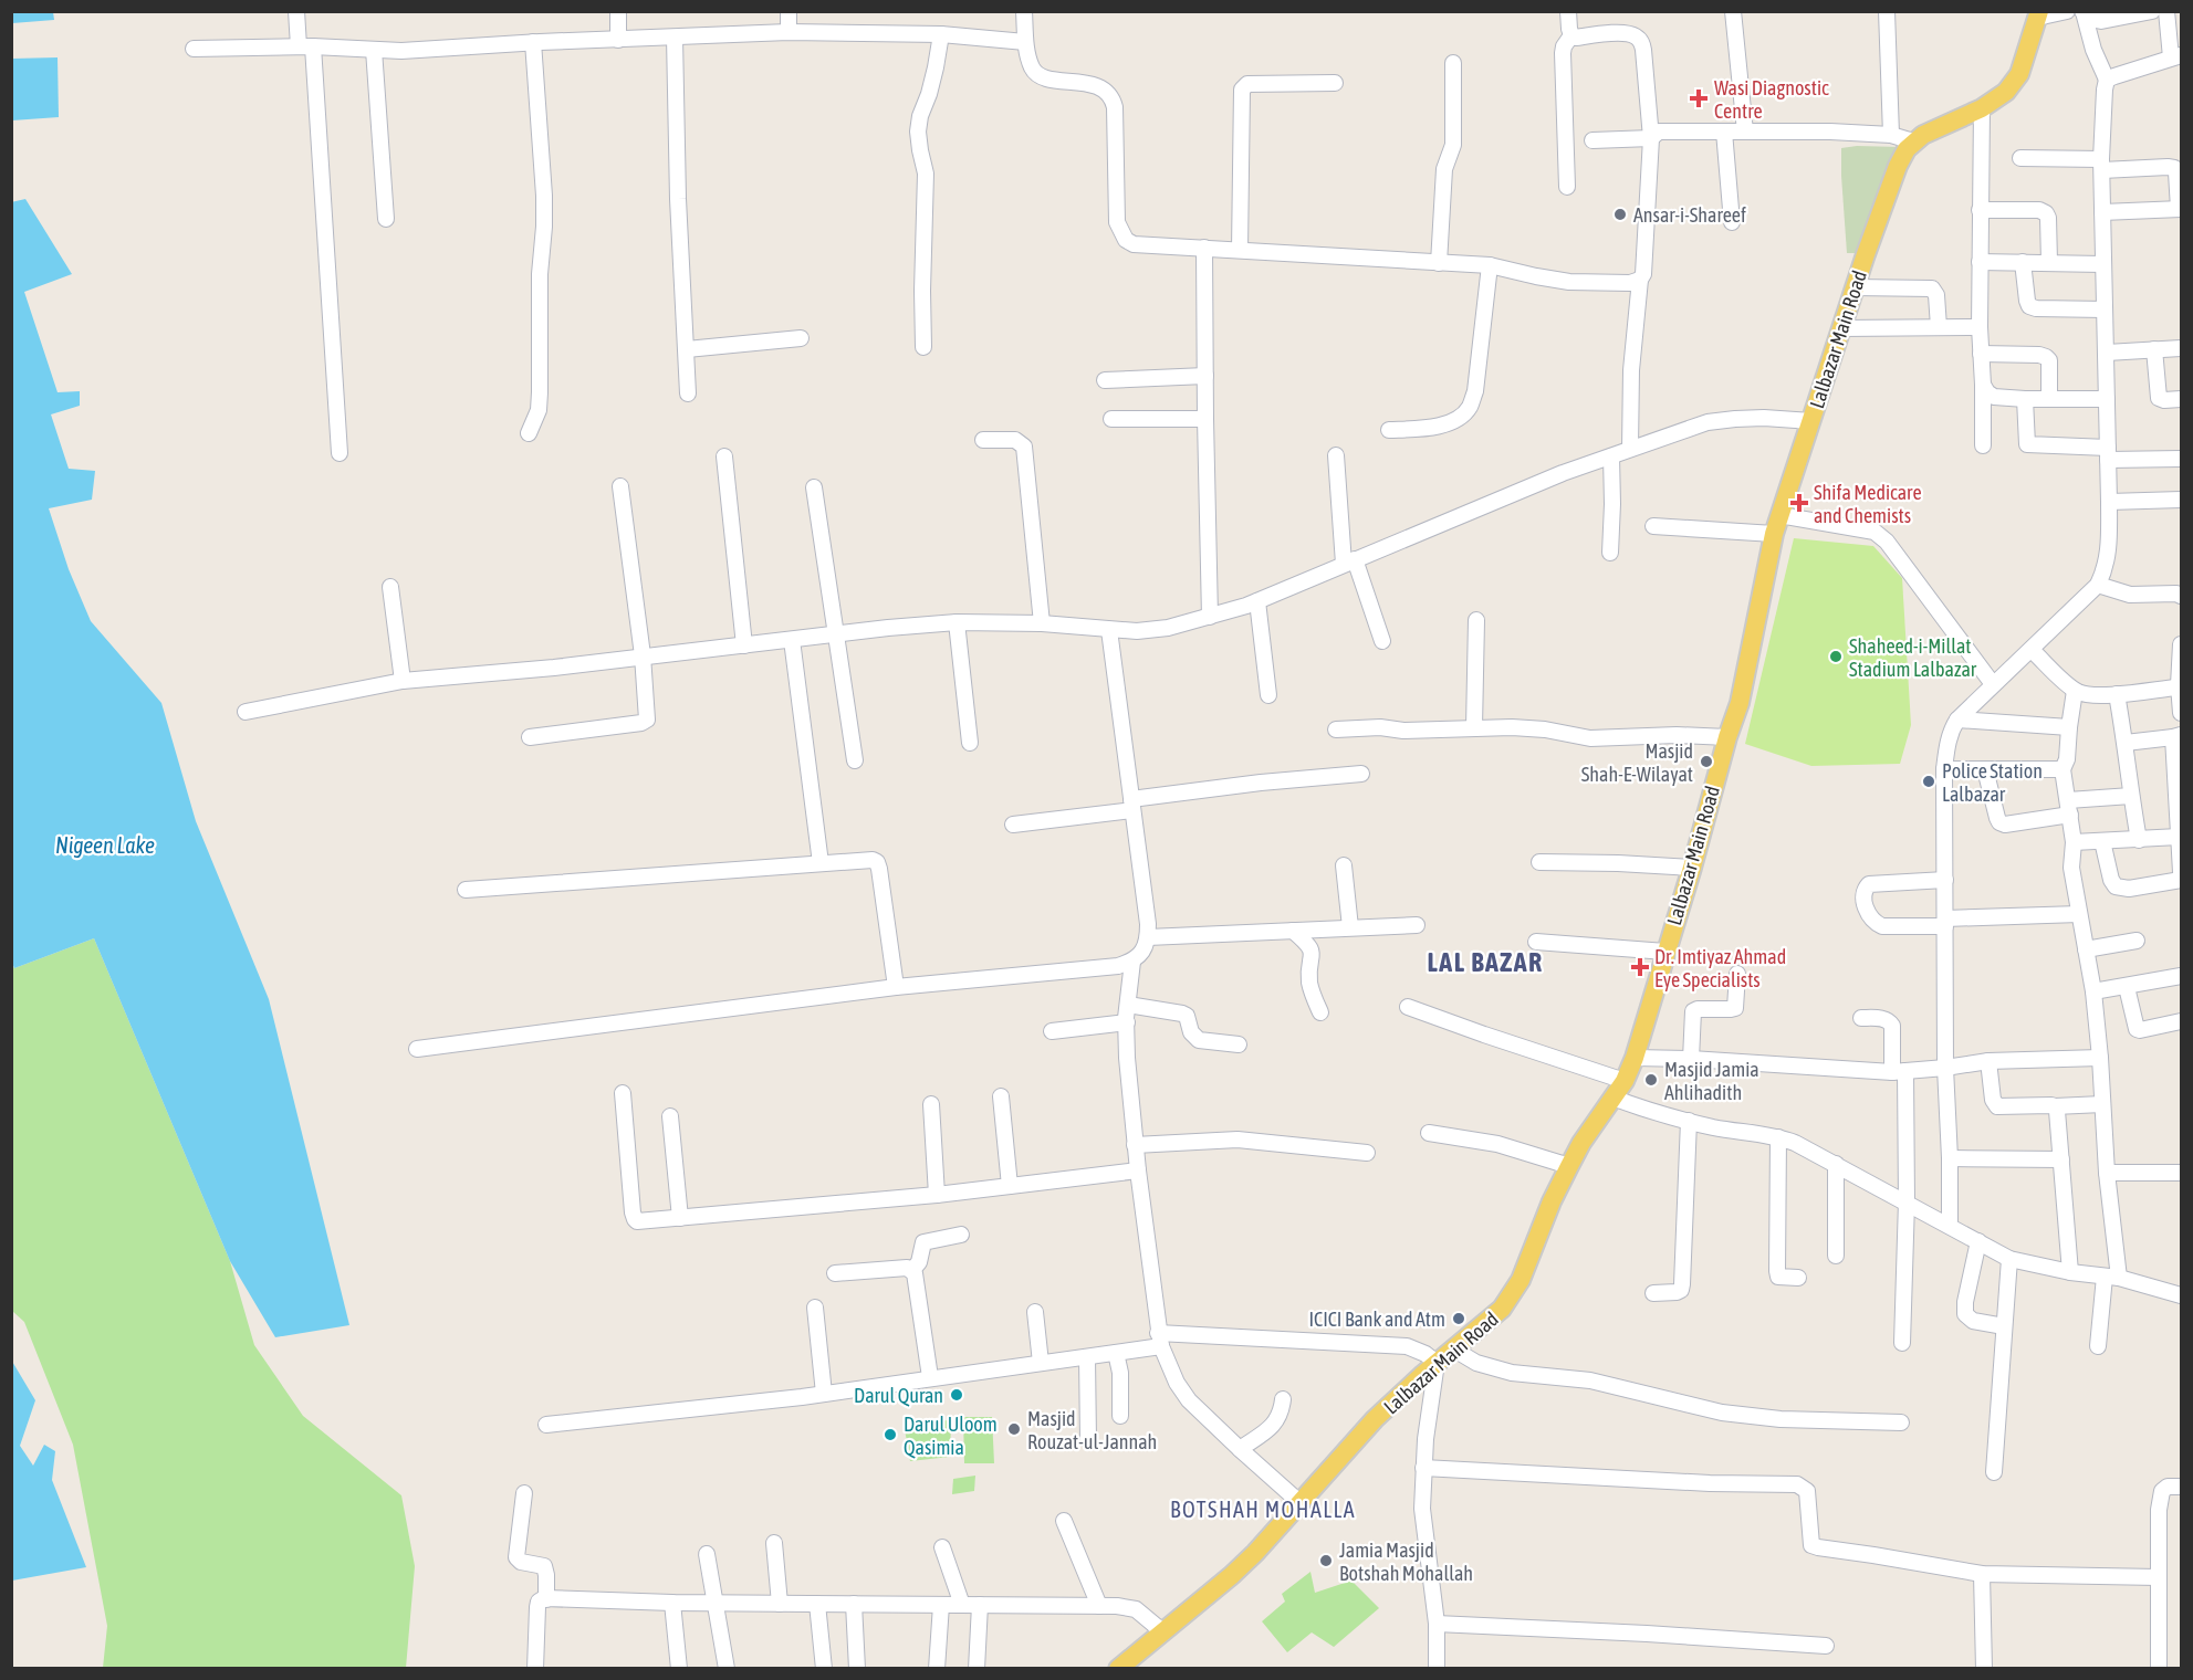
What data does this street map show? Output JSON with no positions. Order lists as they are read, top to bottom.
{
  "streets": {
    "main road": ["Lalbazar Main Road"]
  },
  "districts": ["LAL BAZAR", "BOTSHAH MOHALLA"],
  "water": ["Nigeen Lake"],
  "places": {
    "health": ["Wasi Diagnostic Centre", "Shifa Medicare and Chemists", "Dr. Imtiyaz Ahmad Eye Specialists"],
    "other": [
      "Ansar-i-Shareef",
      "Shaheed-i-Millat Stadium Lalbazar",
      "Masjid Shah-E-Wilayat",
      "Police Station Lalbazar",
      "Masjid Jamia Ahlihadith",
      "ICICI Bank and Atm",
      "Darul Quran",
      "Masjid Rouzat-ul-Jannah",
      "Darul Uloom Qasimia",
      "Jamia Masjid Botshah Mohallah"
    ]
  }
}
